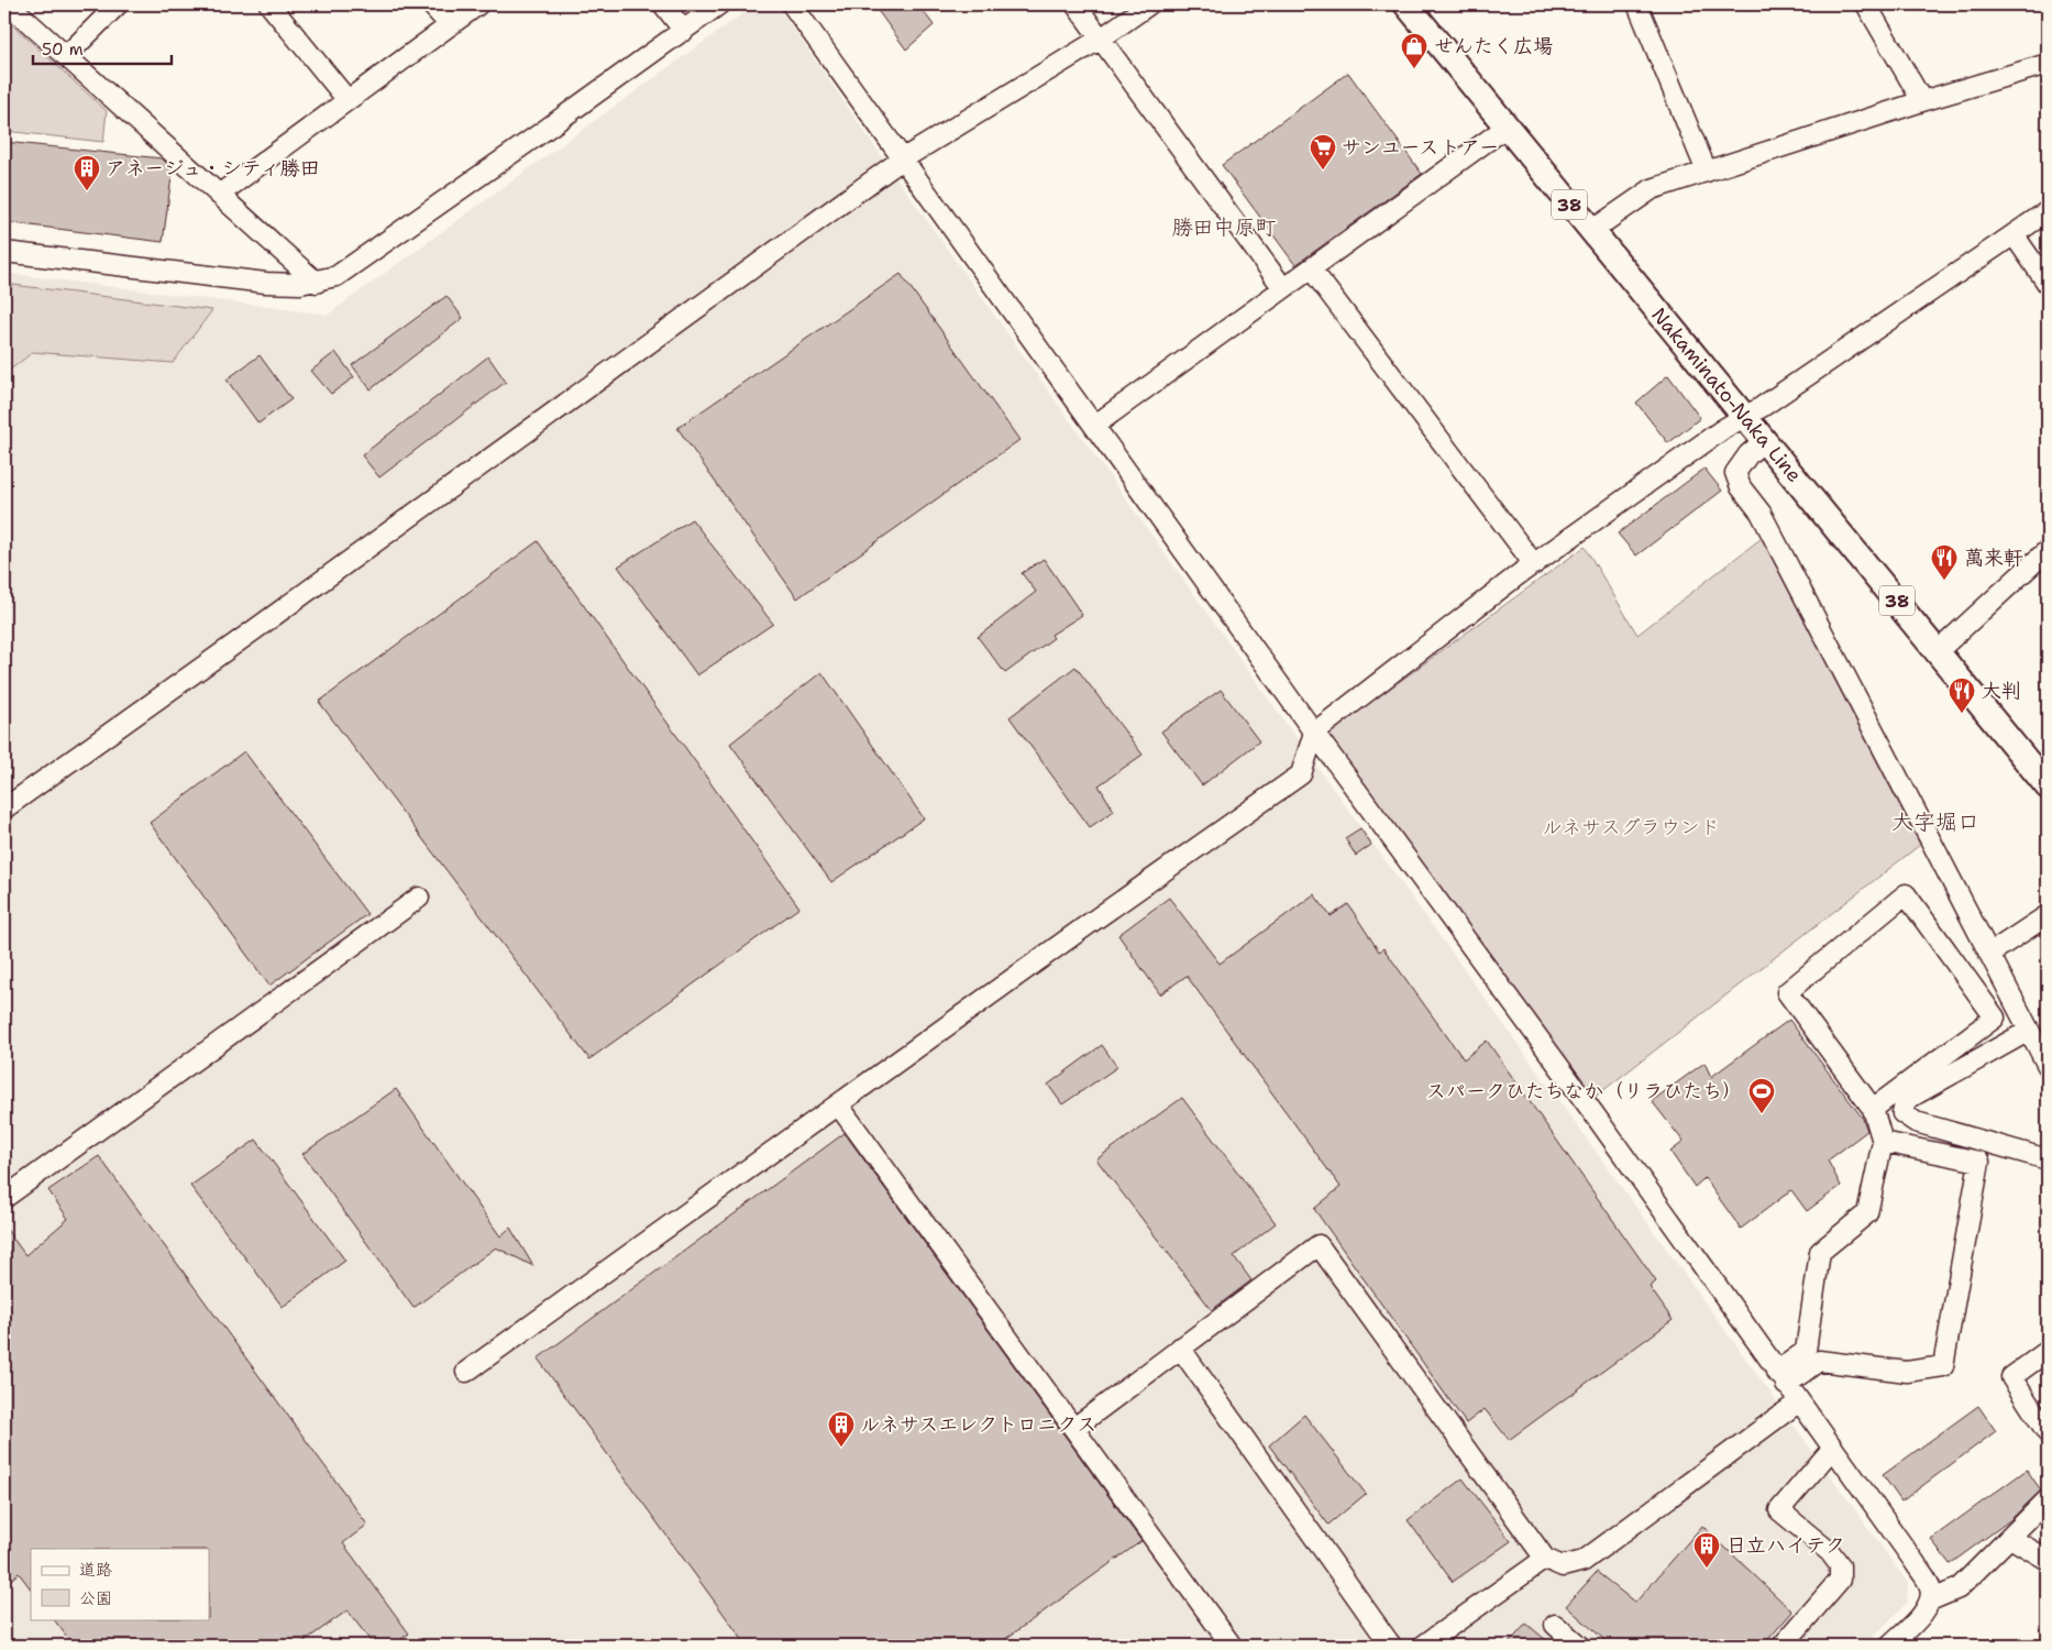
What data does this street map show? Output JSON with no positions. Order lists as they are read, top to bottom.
{
  "streets": {
    "main road": ["38", "Nakaminato-Naka Line"]
  },
  "districts": ["勝田中原町", "大字堀口"],
  "parks": ["ルネサスグラウンド"],
  "places": {
    "shop": ["せんたく広場"],
    "supermarket": ["サンユーストアー"],
    "building": ["アネージュ・シティ勝田", "ルネサスエレクトロニクス", "日立ハイテク"],
    "restaurant": ["萬来軒", "大判"],
    "sports": ["スパークひたちなか（リラひたち）"]
  },
  "legend": ["道路", "公園"],
  "scale_bar": "50 m"
}
